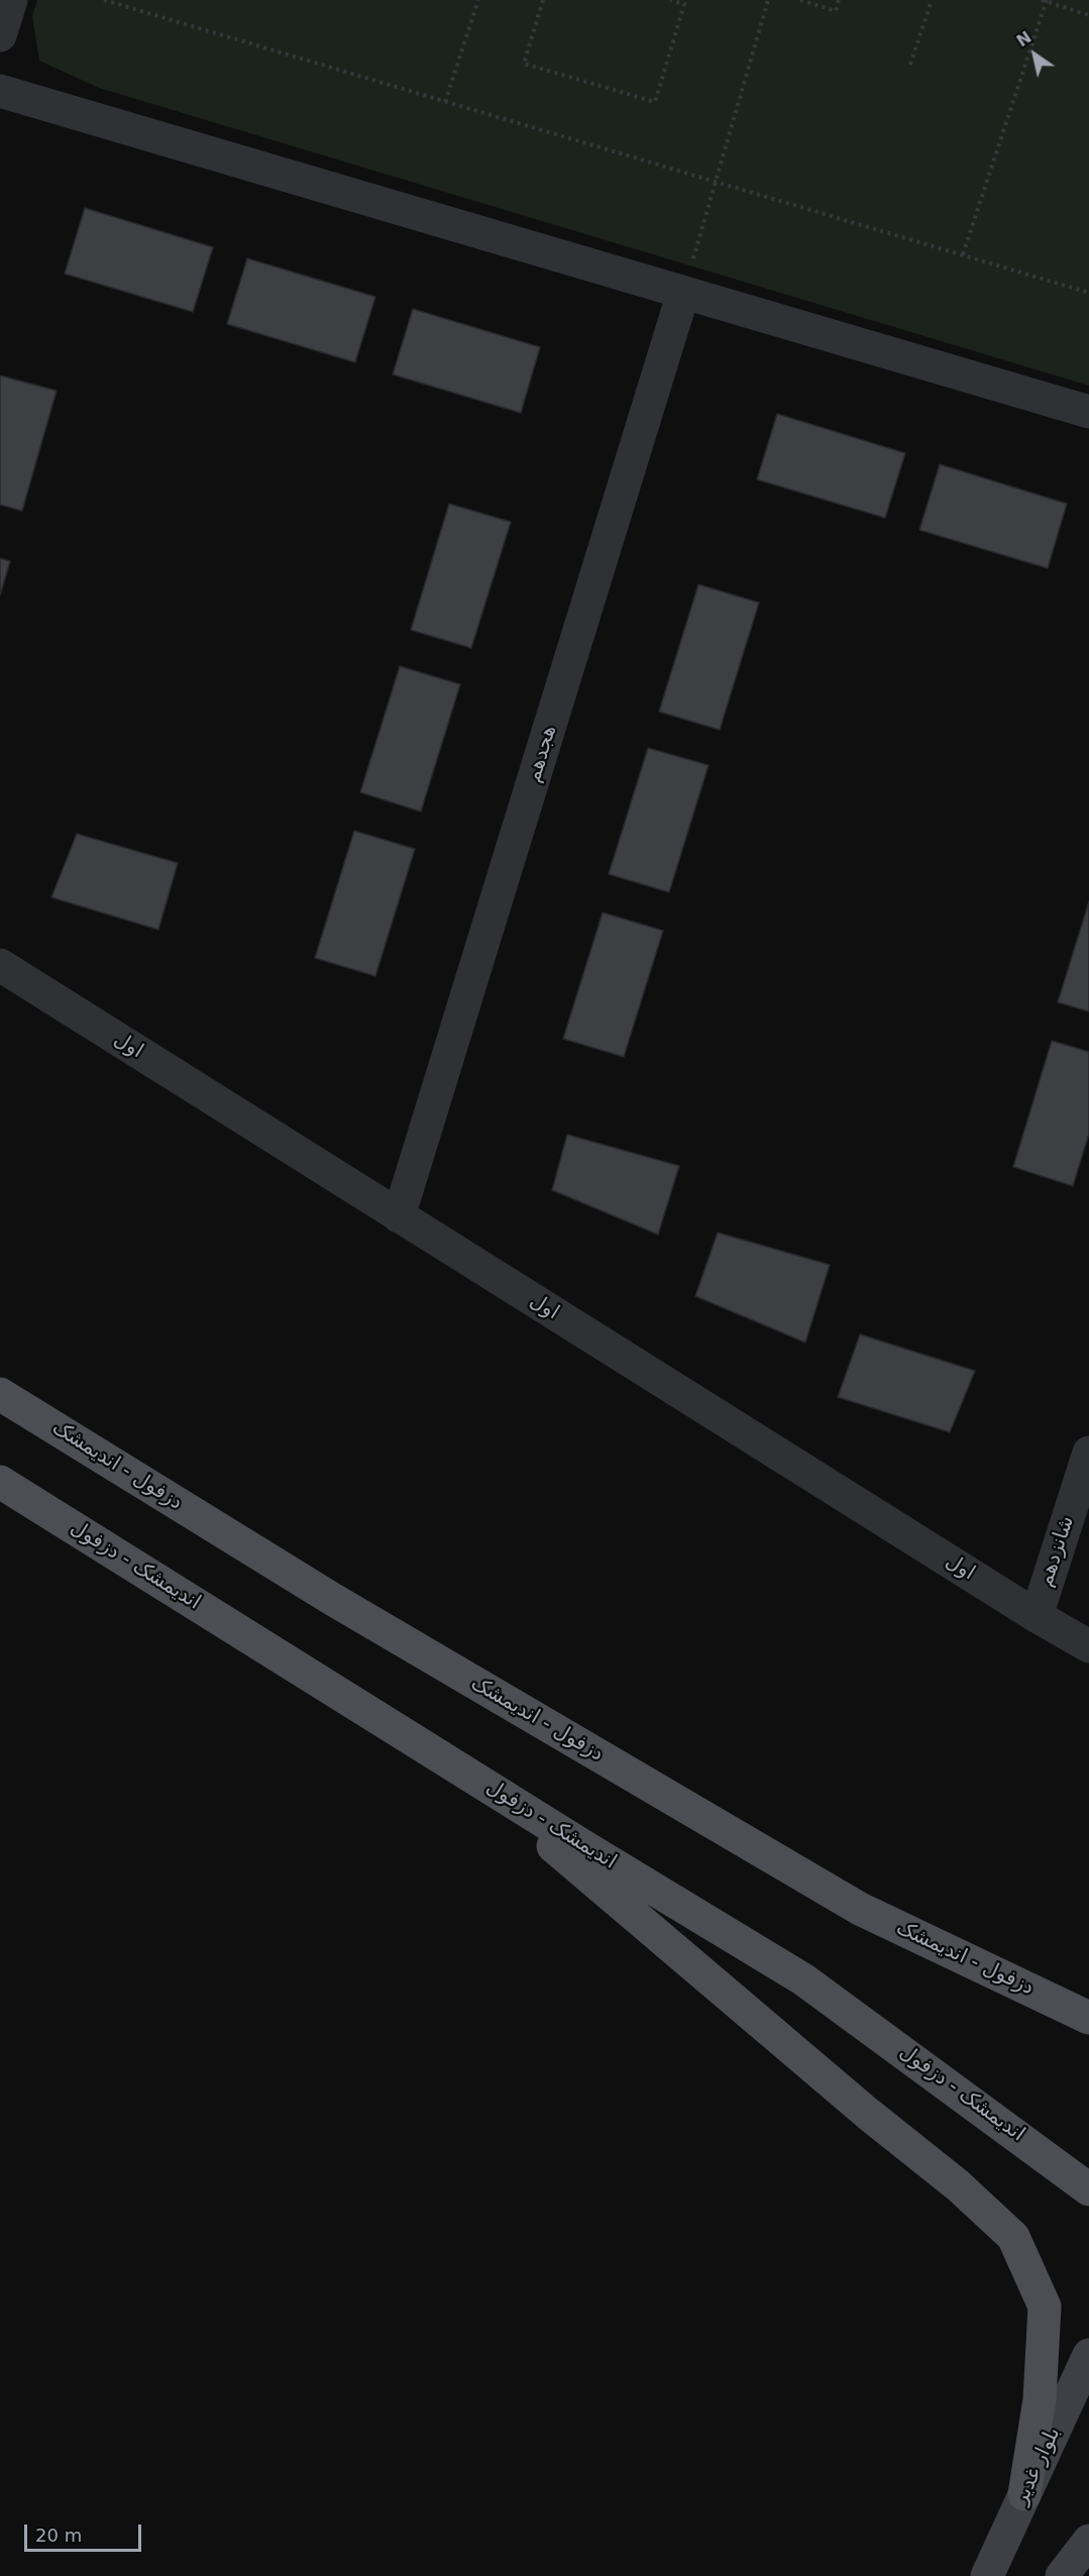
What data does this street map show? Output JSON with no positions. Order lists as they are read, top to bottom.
{
  "streets": {
    "main road": ["دزفول - اندیمشک", "اندیمشک - دزفول", "بلوار غدیر"],
    "street": ["هجدهم", "اول", "شانزدهم"]
  },
  "crossings": [
    ["هجدهم", "اول"],
    ["اول", "شانزدهم"]
  ],
  "scale_bar": "20 m",
  "north": "top left"
}
